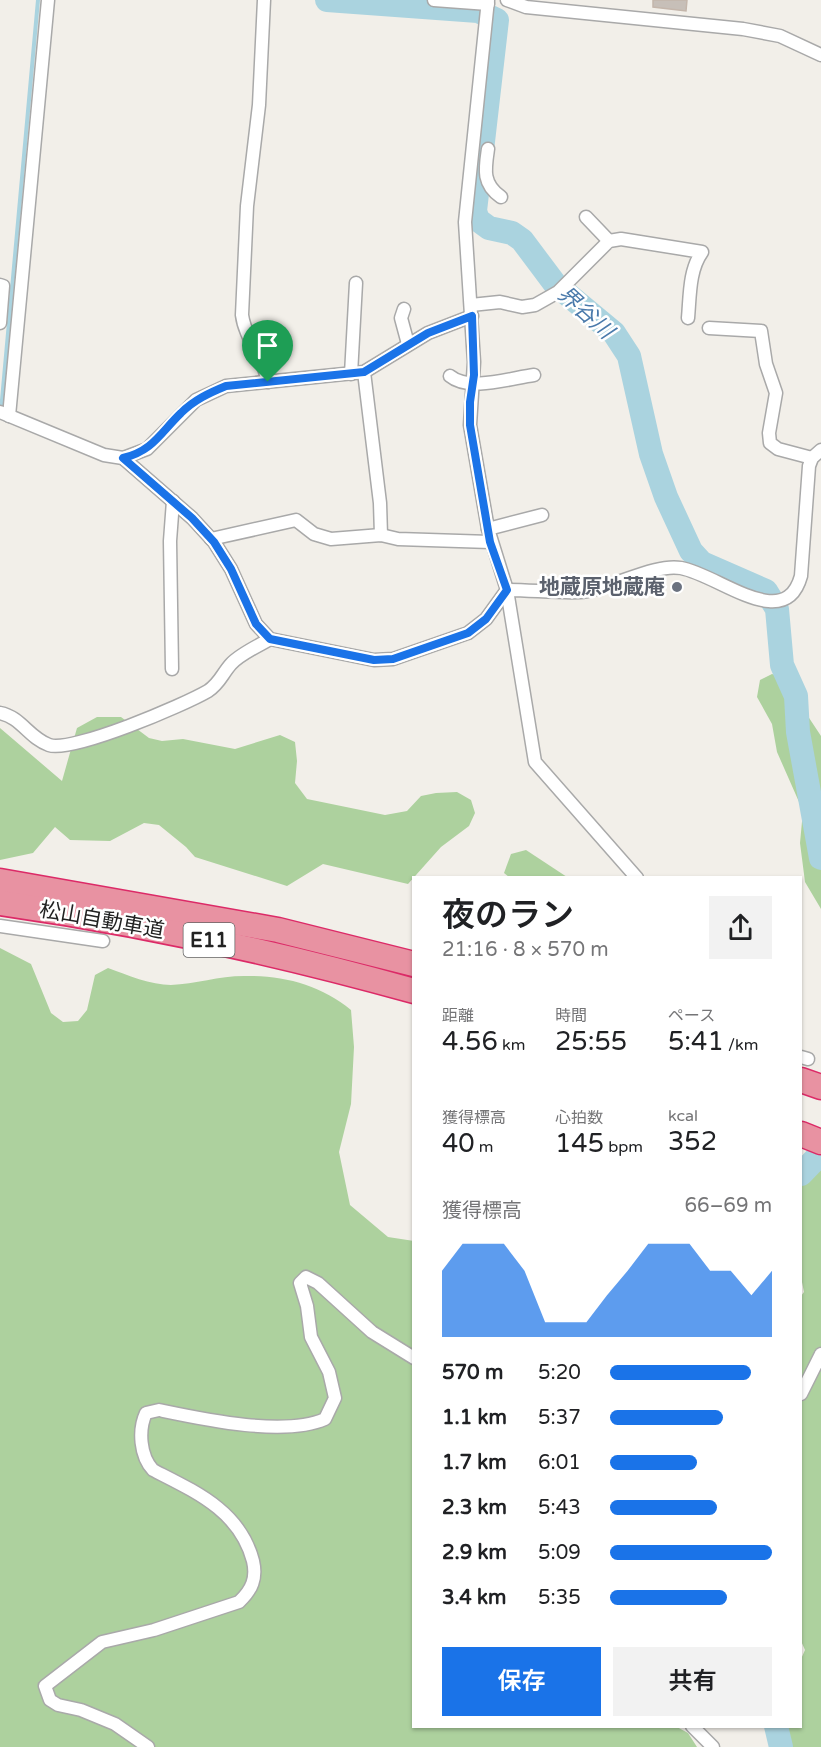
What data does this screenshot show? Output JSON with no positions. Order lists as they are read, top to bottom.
{
  "streets": {
    "highway": ["松山自動車道", "E11"]
  },
  "water": ["界谷川"],
  "places": ["地蔵原地蔵庵"],
  "page": {
    "heading": ["夜のラン", "21:16 · 8 × 570 m"],
    "stats": [
      ["距離", "4.56 km"],
      ["時間", "25:55"],
      ["ペース", "5:41 /km"],
      ["獲得標高", "40 m"],
      ["心拍数", "145 bpm"],
      ["kcal", "352"]
    ],
    "chart": ["獲得標高", "66–69 m"],
    "list": [
      {
        "name": "570 m",
        "note": "5:20"
      },
      {
        "name": "1.1 km",
        "note": "5:37"
      },
      {
        "name": "1.7 km",
        "note": "6:01"
      },
      {
        "name": "2.3 km",
        "note": "5:43"
      },
      {
        "name": "2.9 km",
        "note": "5:09"
      },
      {
        "name": "3.4 km",
        "note": "5:35"
      }
    ],
    "buttons": ["保存", "共有"]
  }
}
